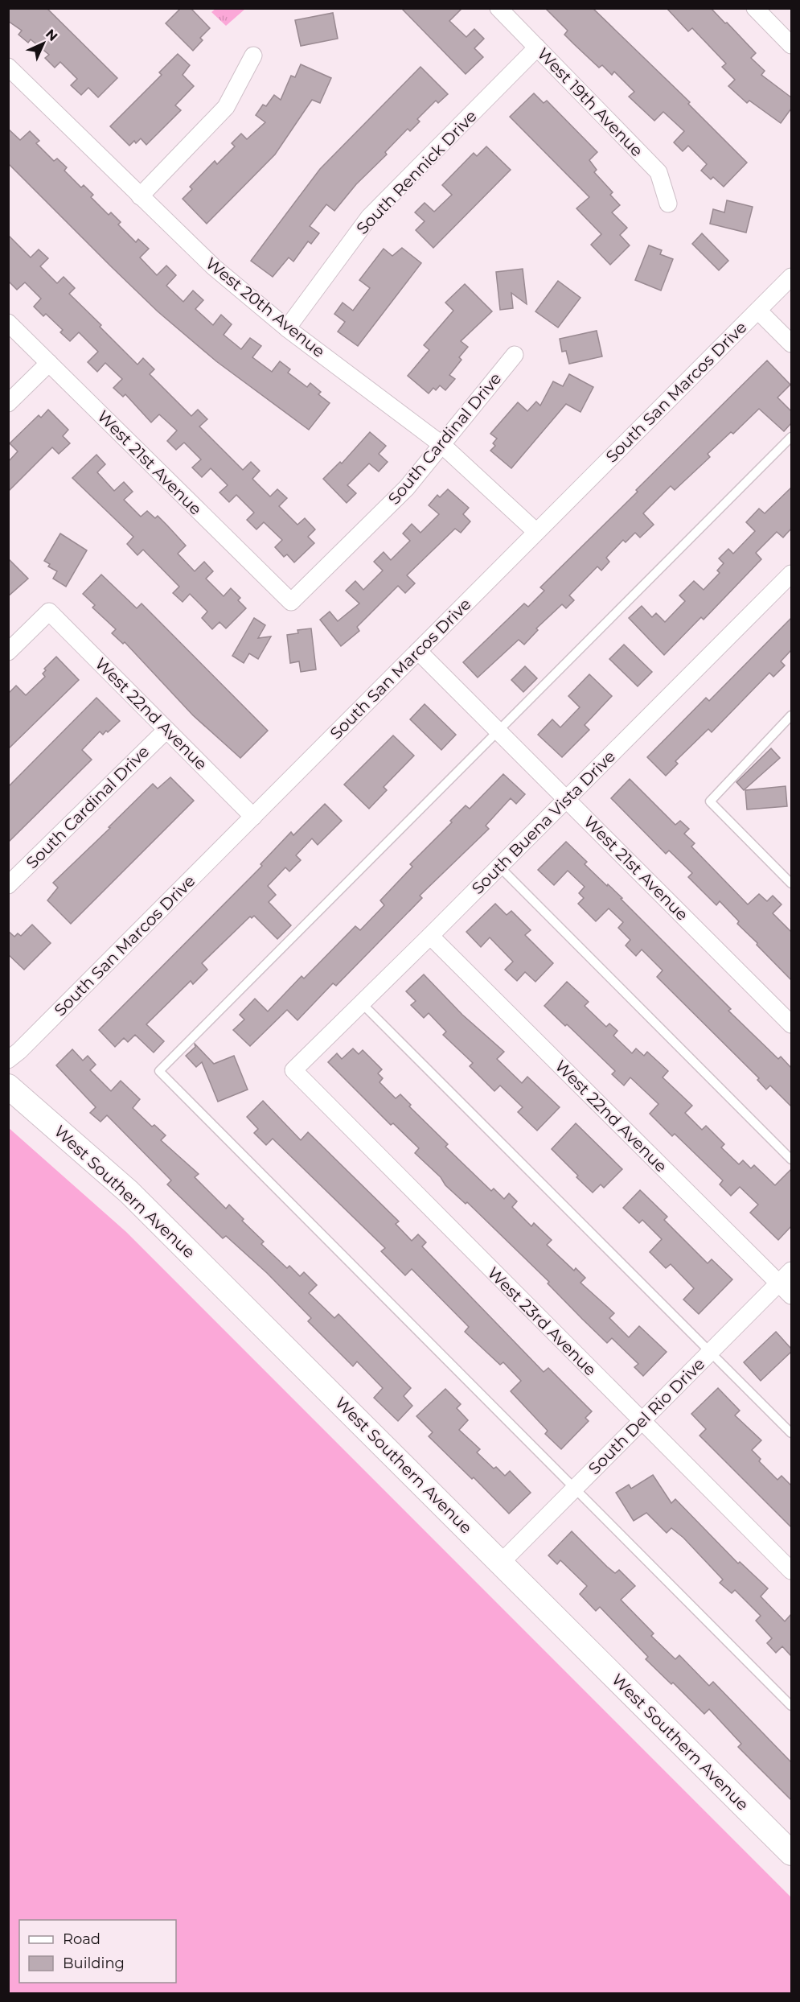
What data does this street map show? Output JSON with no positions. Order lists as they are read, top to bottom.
{
  "streets": {
    "main road": ["West Southern Avenue"],
    "street": [
      "West 19th Avenue",
      "South Rennick Drive",
      "West 20th Avenue",
      "South San Marcos Drive",
      "South Cardinal Drive",
      "West 21st Avenue",
      "West 22nd Avenue",
      "South Buena Vista Drive",
      "West 23rd Avenue",
      "South Del Rio Drive"
    ]
  },
  "crossings": [
    ["West 19th Avenue", "South Rennick Drive"],
    ["South Rennick Drive", "West 20th Avenue"],
    ["West 20th Avenue", "South San Marcos Drive"],
    ["West 20th Avenue", "South Cardinal Drive"],
    ["South San Marcos Drive", "West 21st Avenue"],
    ["South San Marcos Drive", "West 22nd Avenue"],
    ["South Cardinal Drive", "West 21st Avenue"],
    ["South Cardinal Drive", "West 22nd Avenue"],
    ["West 21st Avenue", "South Buena Vista Drive"],
    ["West 22nd Avenue", "South Buena Vista Drive"],
    ["West 22nd Avenue", "South Del Rio Drive"],
    ["South Buena Vista Drive", "West 23rd Avenue"],
    ["West Southern Avenue", "South Del Rio Drive"],
    ["West 23rd Avenue", "South Del Rio Drive"]
  ],
  "legend": ["Road", "Building"],
  "north": "top right"
}
